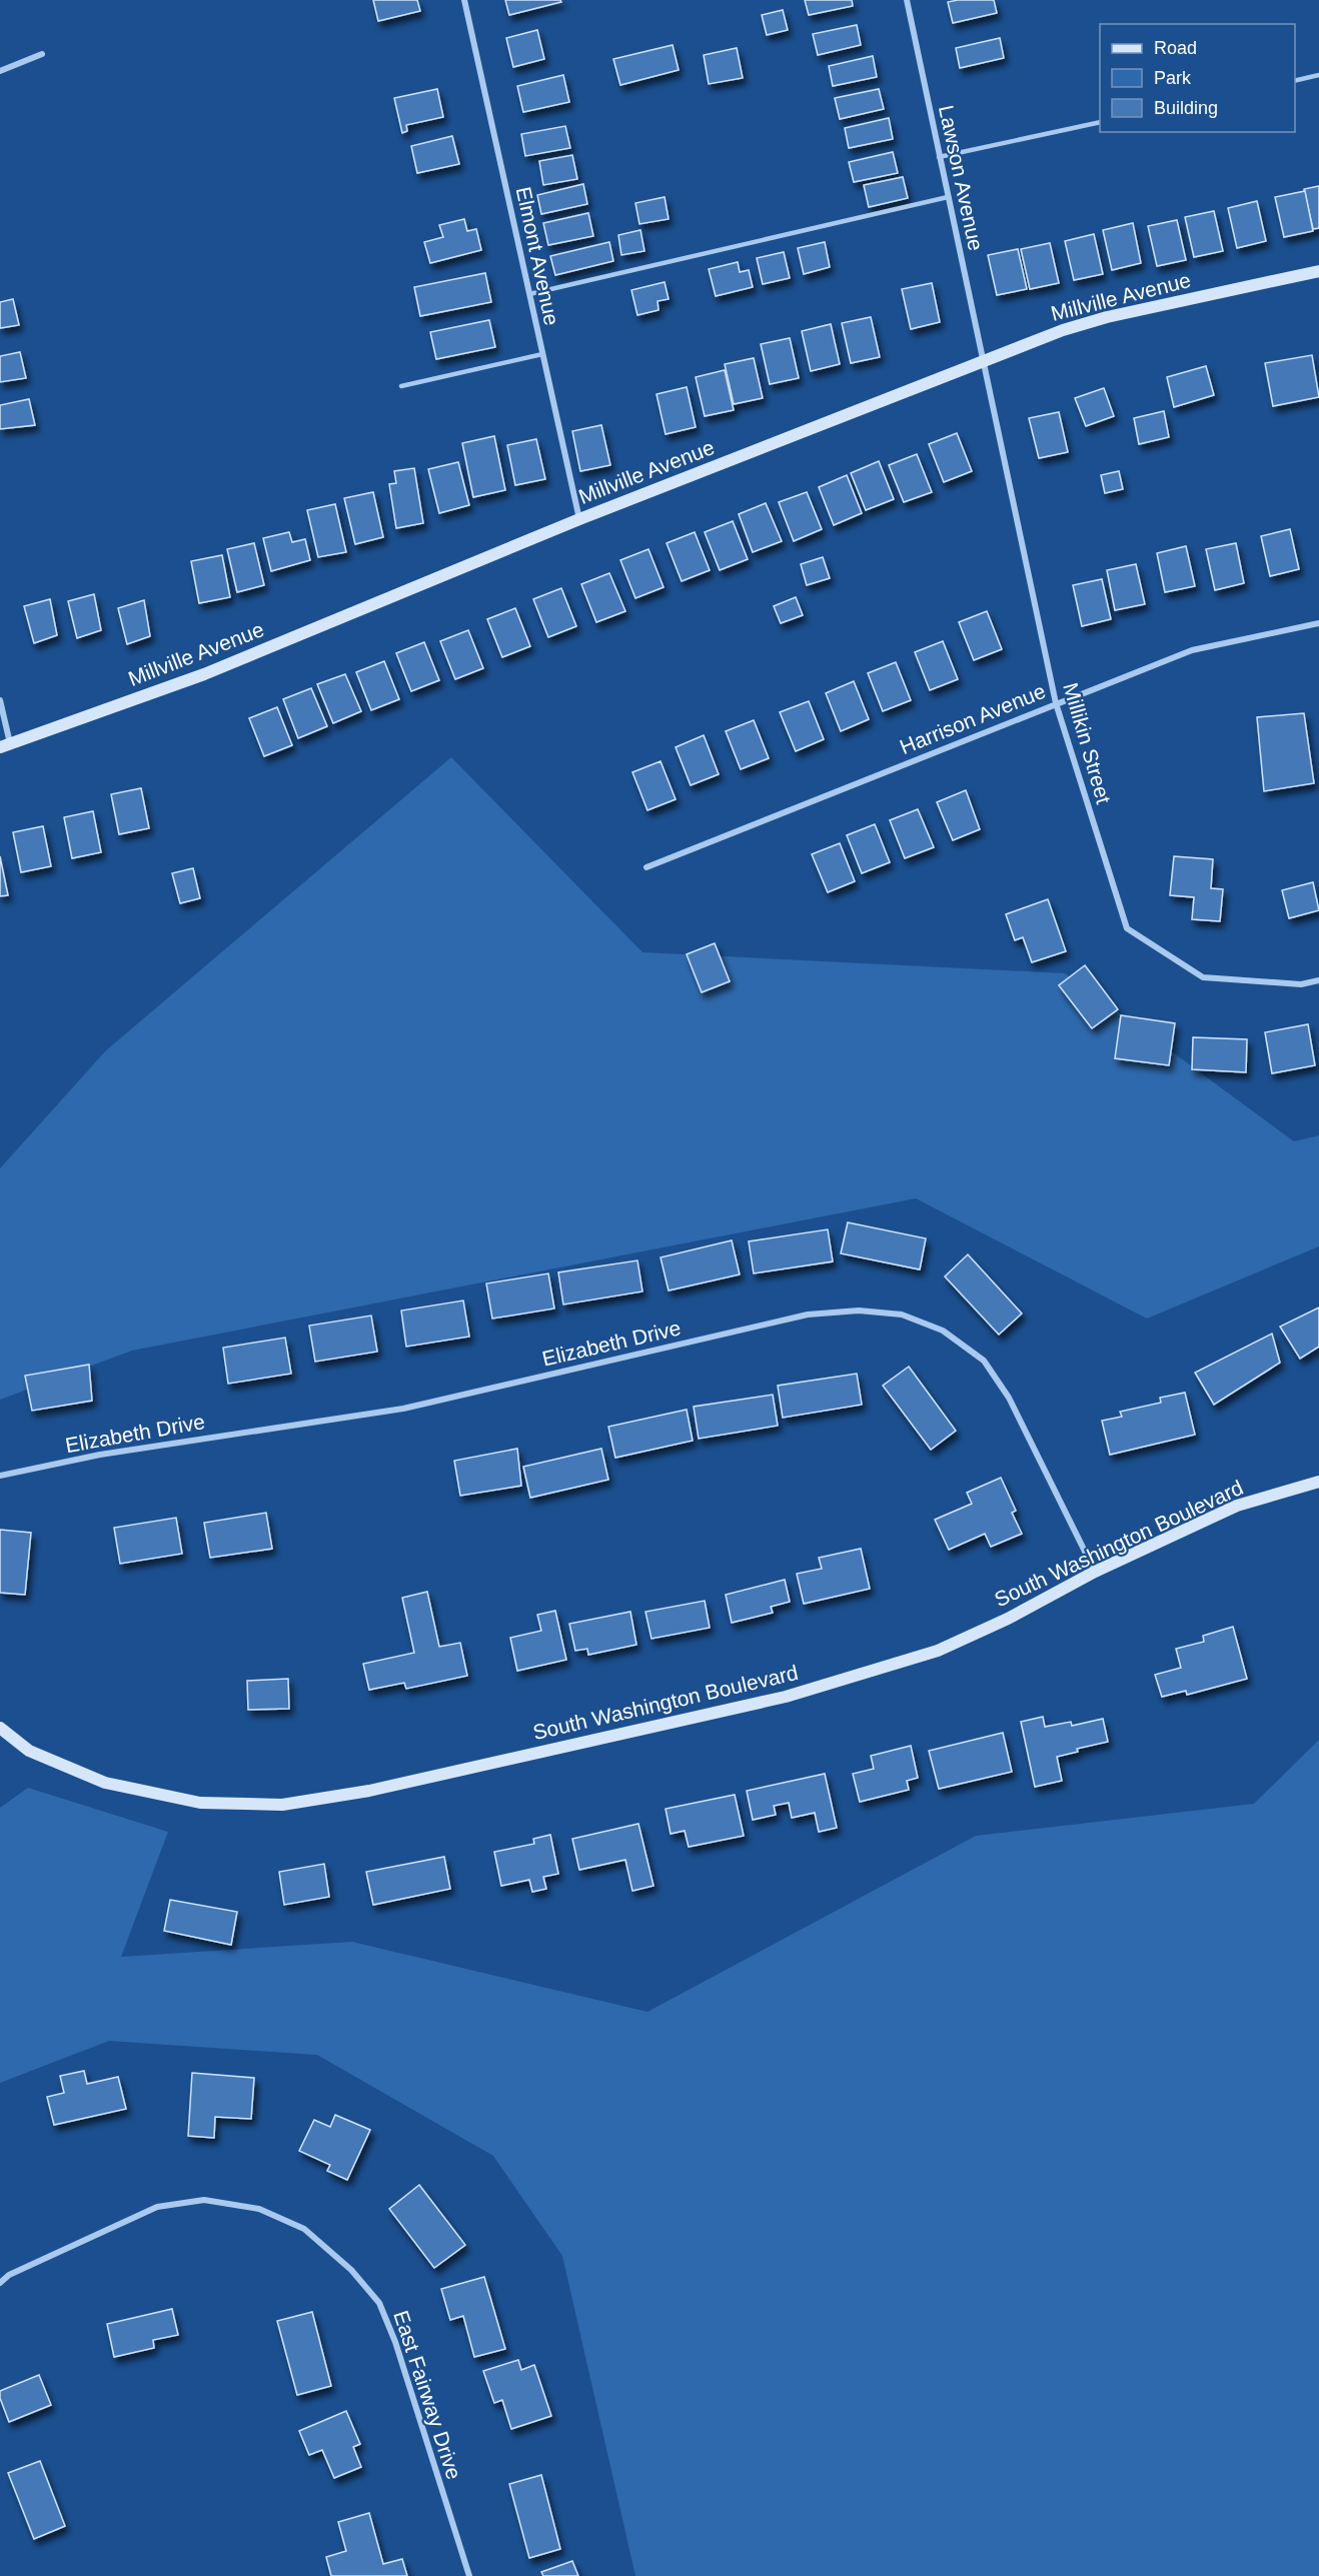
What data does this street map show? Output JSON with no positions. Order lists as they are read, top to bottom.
{
  "streets": {
    "main road": ["Millville Avenue", "South Washington Boulevard"],
    "street": [
      "Lawson Avenue",
      "Elmont Avenue",
      "Harrison Avenue",
      "Millikin Street",
      "Elizabeth Drive",
      "East Fairway Drive"
    ]
  },
  "crossings": [
    ["Lawson Avenue", "Millville Avenue"],
    ["Lawson Avenue", "Millikin Street"],
    ["Elmont Avenue", "Millville Avenue"],
    ["Millville Avenue", "Millikin Street"],
    ["Harrison Avenue", "Millikin Street"],
    ["Elizabeth Drive", "South Washington Boulevard"]
  ],
  "legend": ["Road", "Park", "Building"]
}
